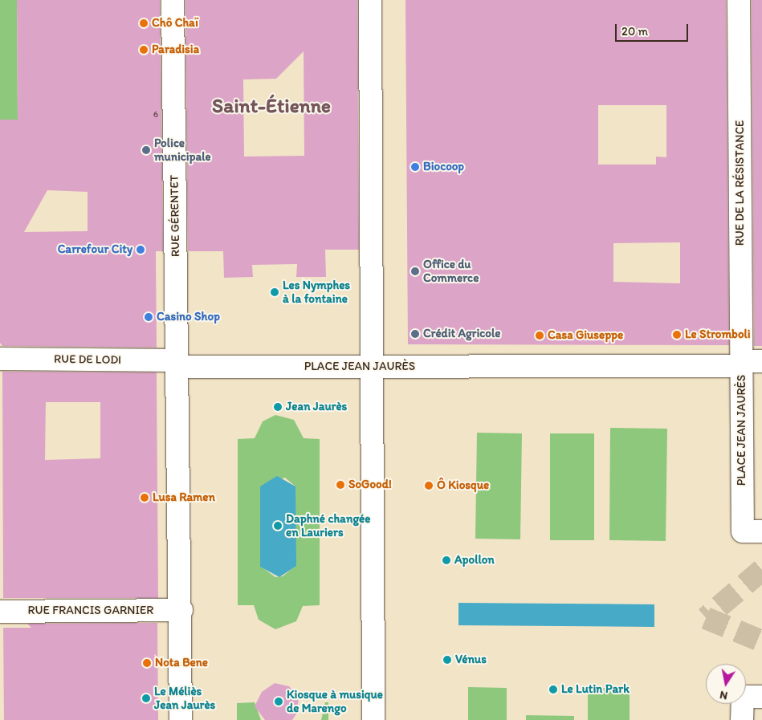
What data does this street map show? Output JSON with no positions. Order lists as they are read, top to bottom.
{
  "streets": {
    "street": [
      "RUE DE LA RÉSISTANCE",
      "RUE GÉRENTET",
      "RUE DE LODI",
      "PLACE JEAN JAURÈS",
      "RUE FRANCIS GARNIER"
    ]
  },
  "crossings": [
    ["RUE DE LA RÉSISTANCE", "PLACE JEAN JAURÈS"],
    ["RUE GÉRENTET", "RUE DE LODI"],
    ["RUE GÉRENTET", "PLACE JEAN JAURÈS"],
    ["RUE DE LODI", "PLACE JEAN JAURÈS"]
  ],
  "districts": ["Saint-Étienne"],
  "places": [
    "Chô Chaï",
    "Paradisia",
    "Police municipale",
    "Biocoop",
    "Carrefour City",
    "Office du Commerce",
    "Les Nymphes à la fontaine",
    "Casino Shop",
    "Crédit Agricole",
    "Le Stromboli",
    "Casa Giuseppe",
    "Jean Jaurès",
    "SoGood!",
    "Ô Kiosque",
    "Lusa Ramen",
    "Daphné changée en Lauriers",
    "Apollon",
    "Vénus",
    "Nota Bene",
    "Le Lutin Park",
    "Le Méliès Jean Jaurès",
    "Kiosque à musique de Marengo"
  ],
  "house_numbers": ["6"],
  "scale_bar": "20 m",
  "north": "bottom"
}
